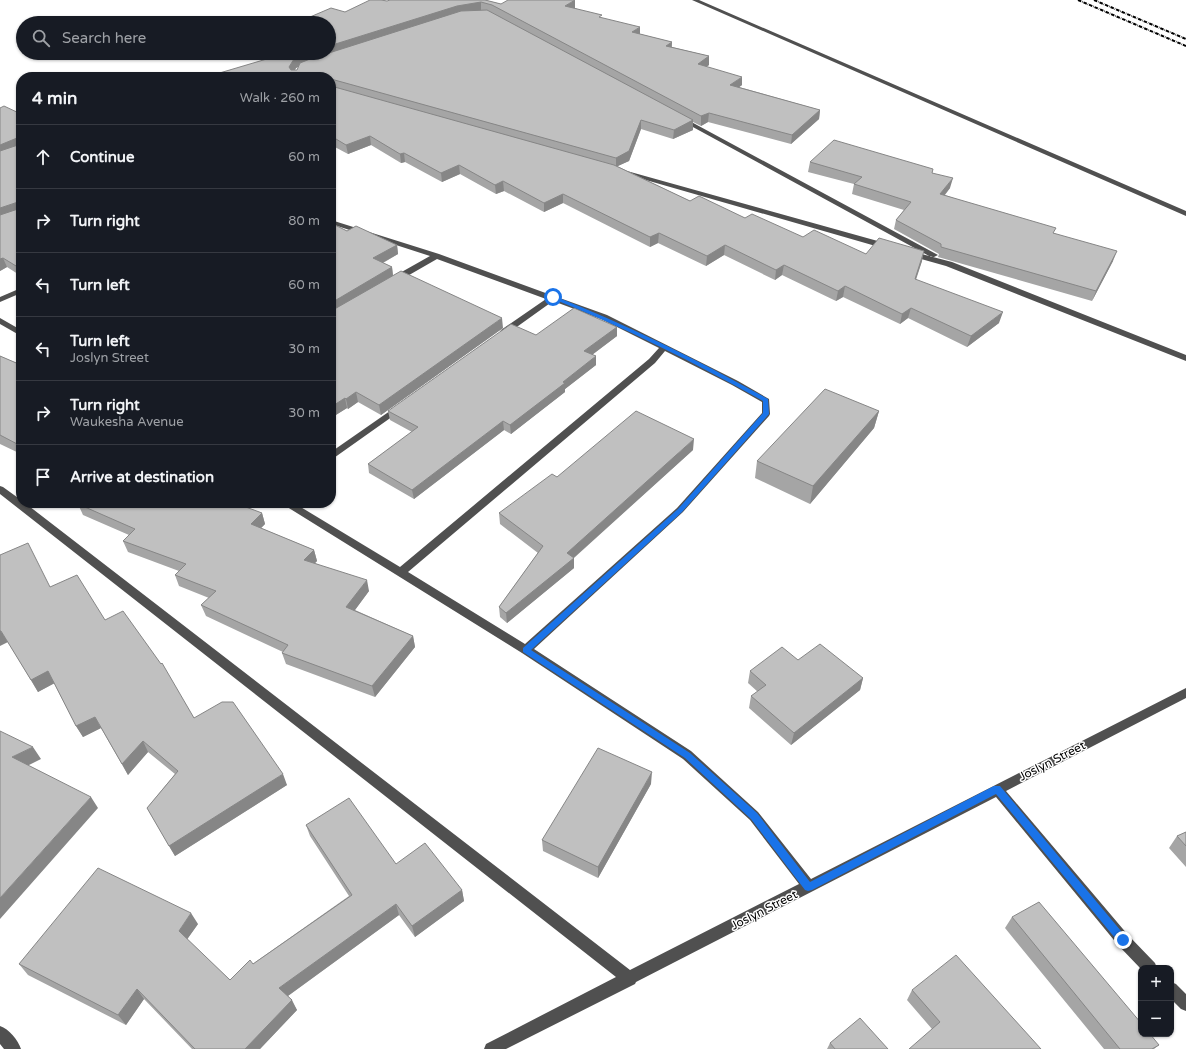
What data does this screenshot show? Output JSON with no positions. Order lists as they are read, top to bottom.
{
  "streets": {
    "street": ["Joslyn Street"]
  },
  "page": {
    "search": "Search here",
    "heading": ["4 min", "Walk · 260 m"],
    "list": [
      ["Continue", "60 m"],
      ["Turn right", "80 m"],
      ["Turn left", "60 m"],
      ["Turn left", "Joslyn Street", "30 m"],
      ["Turn right", "Waukesha Avenue", "30 m"],
      "Arrive at destination"
    ],
    "map_buttons": ["+", "−"]
  }
}
